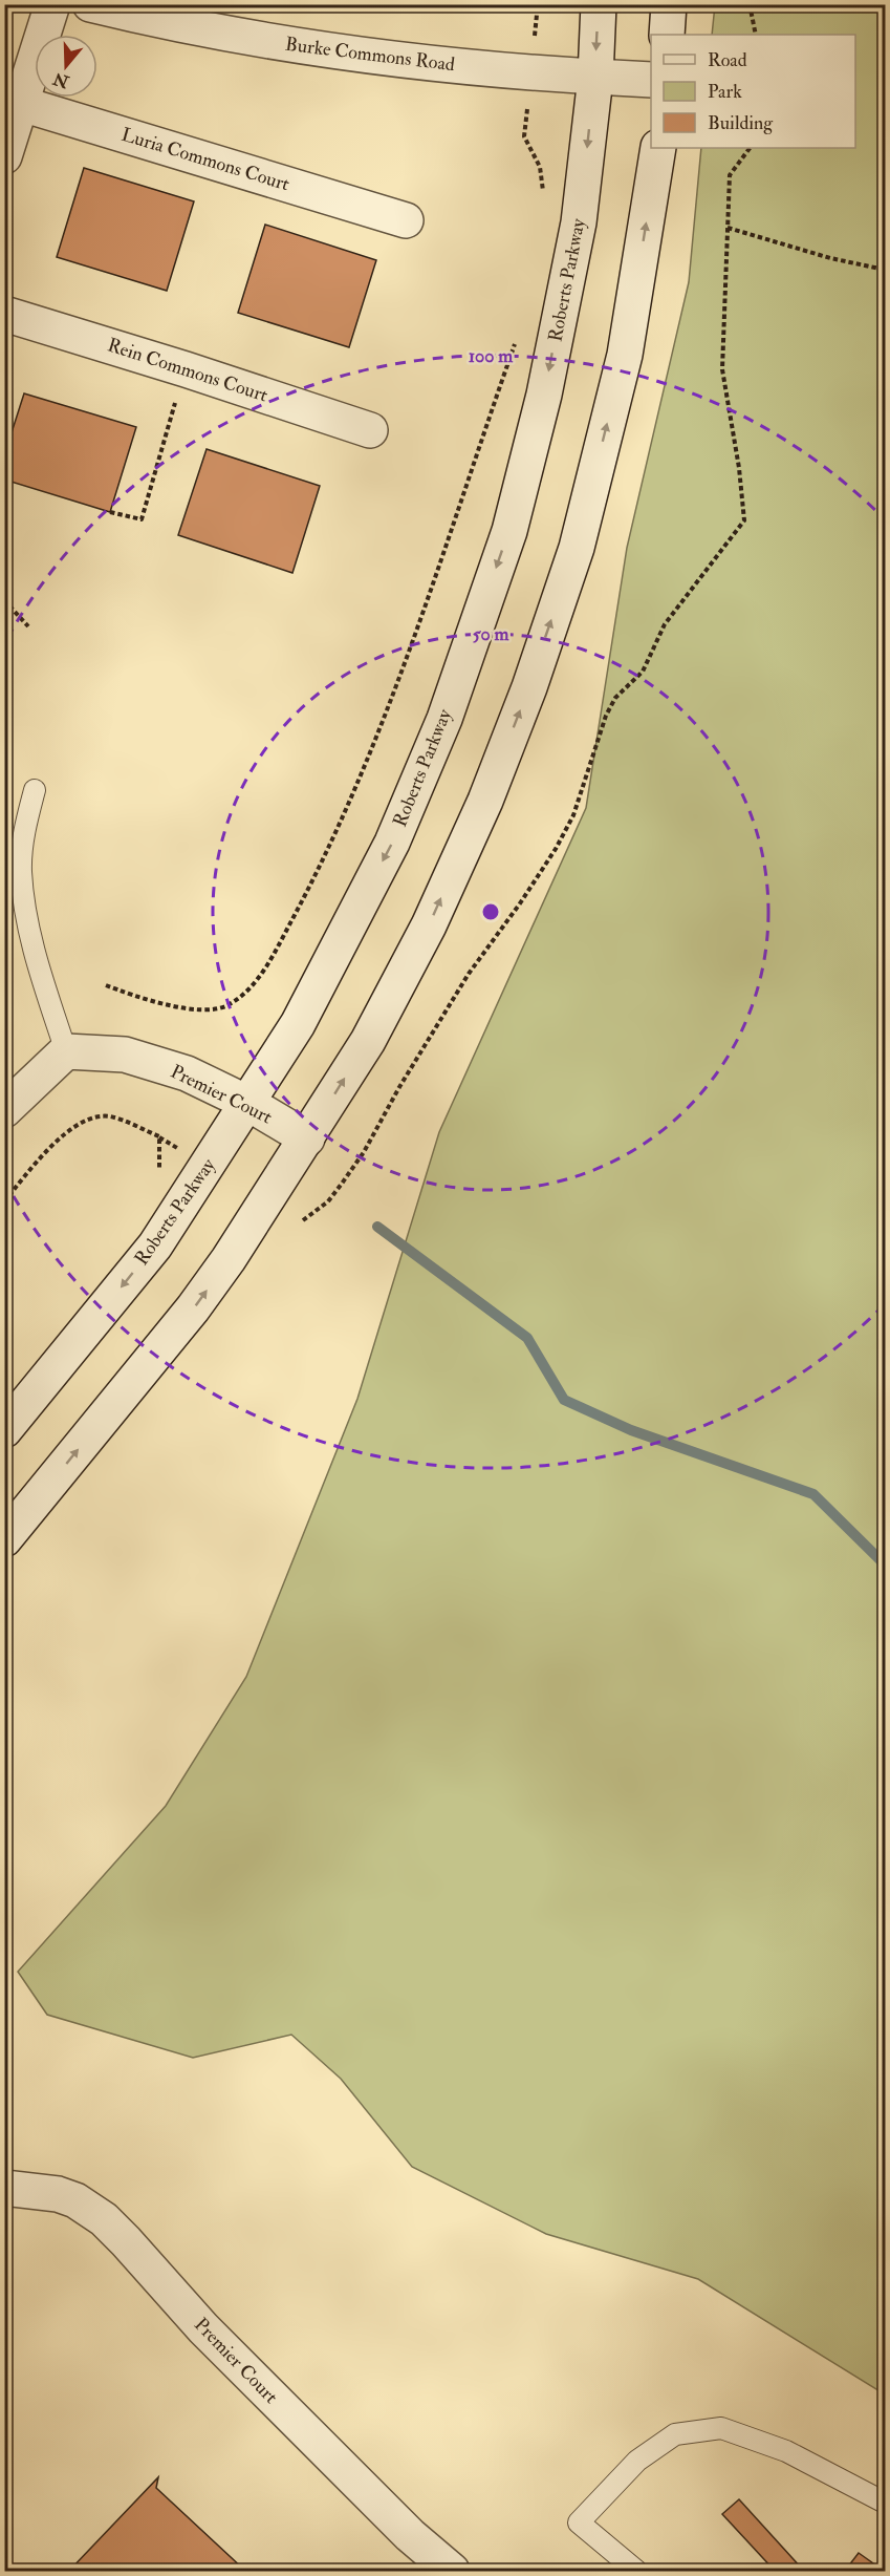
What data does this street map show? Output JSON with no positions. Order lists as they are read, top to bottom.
{
  "streets": {
    "main road": [
      "Burke Commons Road",
      "Luria Commons Court",
      "Roberts Parkway",
      "Rein Commons Court",
      "Premier Court"
    ]
  },
  "crossings": [
    ["Burke Commons Road", "Roberts Parkway"],
    ["Roberts Parkway", "Premier Court"]
  ],
  "legend": ["Road", "Park", "Building"],
  "north": "bottom",
  "rings": ["100 m", "50 m"]
}
